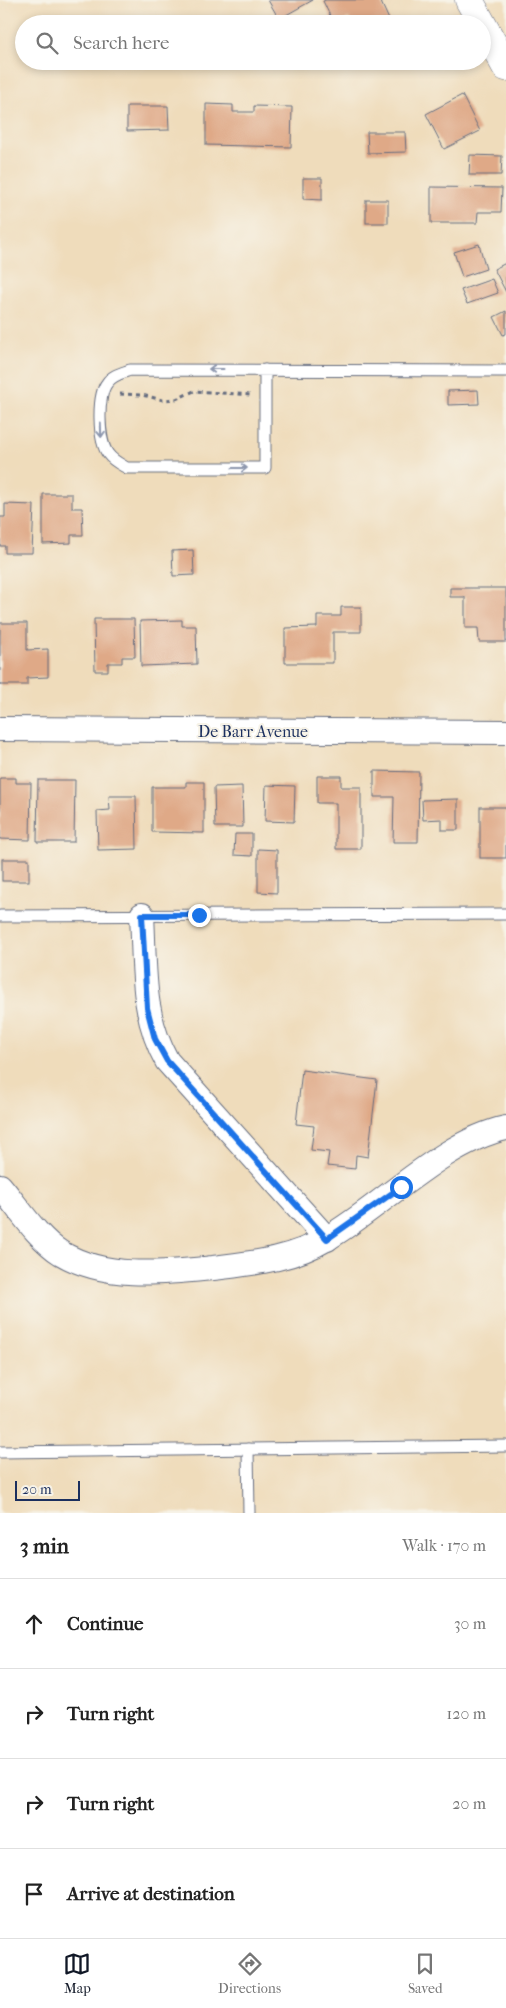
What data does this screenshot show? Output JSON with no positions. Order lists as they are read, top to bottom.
{
  "streets": {
    "street": ["De Barr Avenue"]
  },
  "scale_bar": "20 m",
  "page": {
    "search": "Search here",
    "scale": "20 m",
    "heading": ["3 min", "Walk · 170 m"],
    "list": [
      ["Continue", "30 m"],
      ["Turn right", "120 m"],
      ["Turn right", "20 m"],
      "Arrive at destination"
    ],
    "nav": ["Map", "Directions", "Saved"]
  }
}
